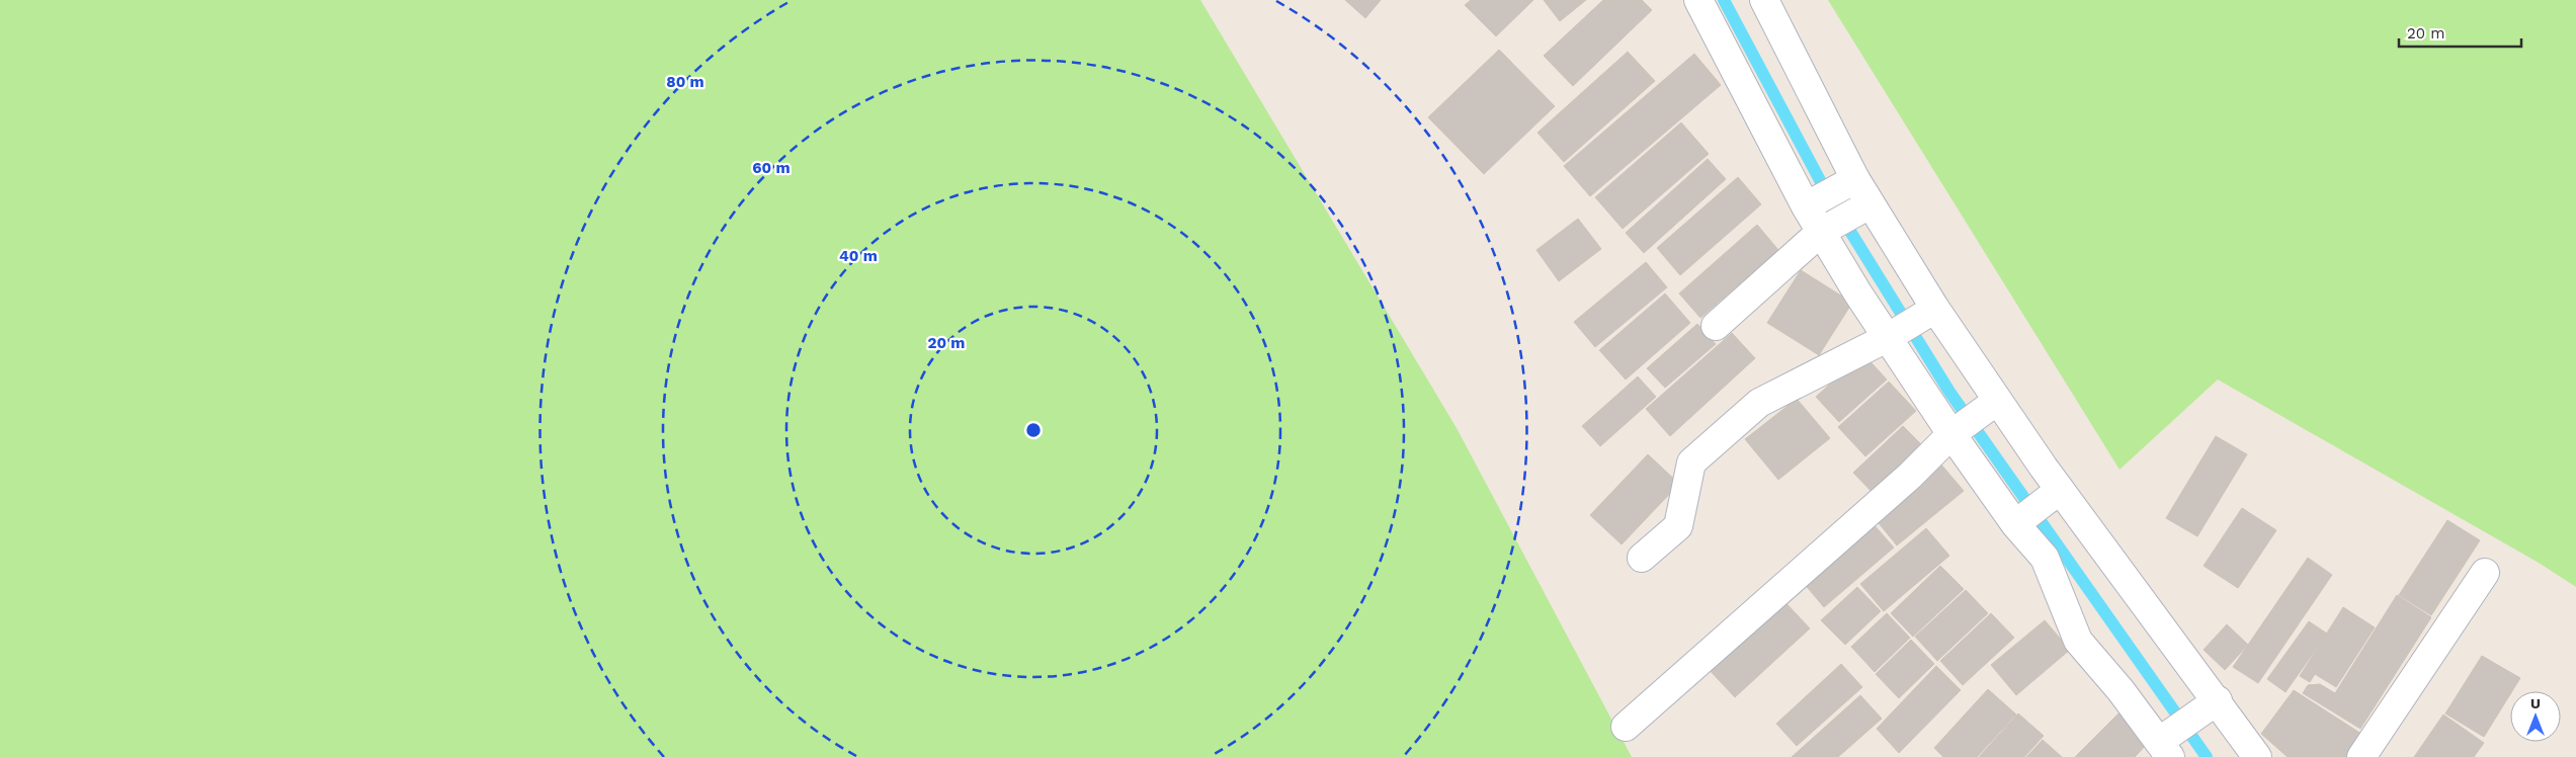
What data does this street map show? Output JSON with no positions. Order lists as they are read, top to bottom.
{
  "scale_bar": "20 m",
  "north": "top",
  "rings": [
    "80 m",
    "60 m",
    "40 m",
    "20 m"
  ]
}
